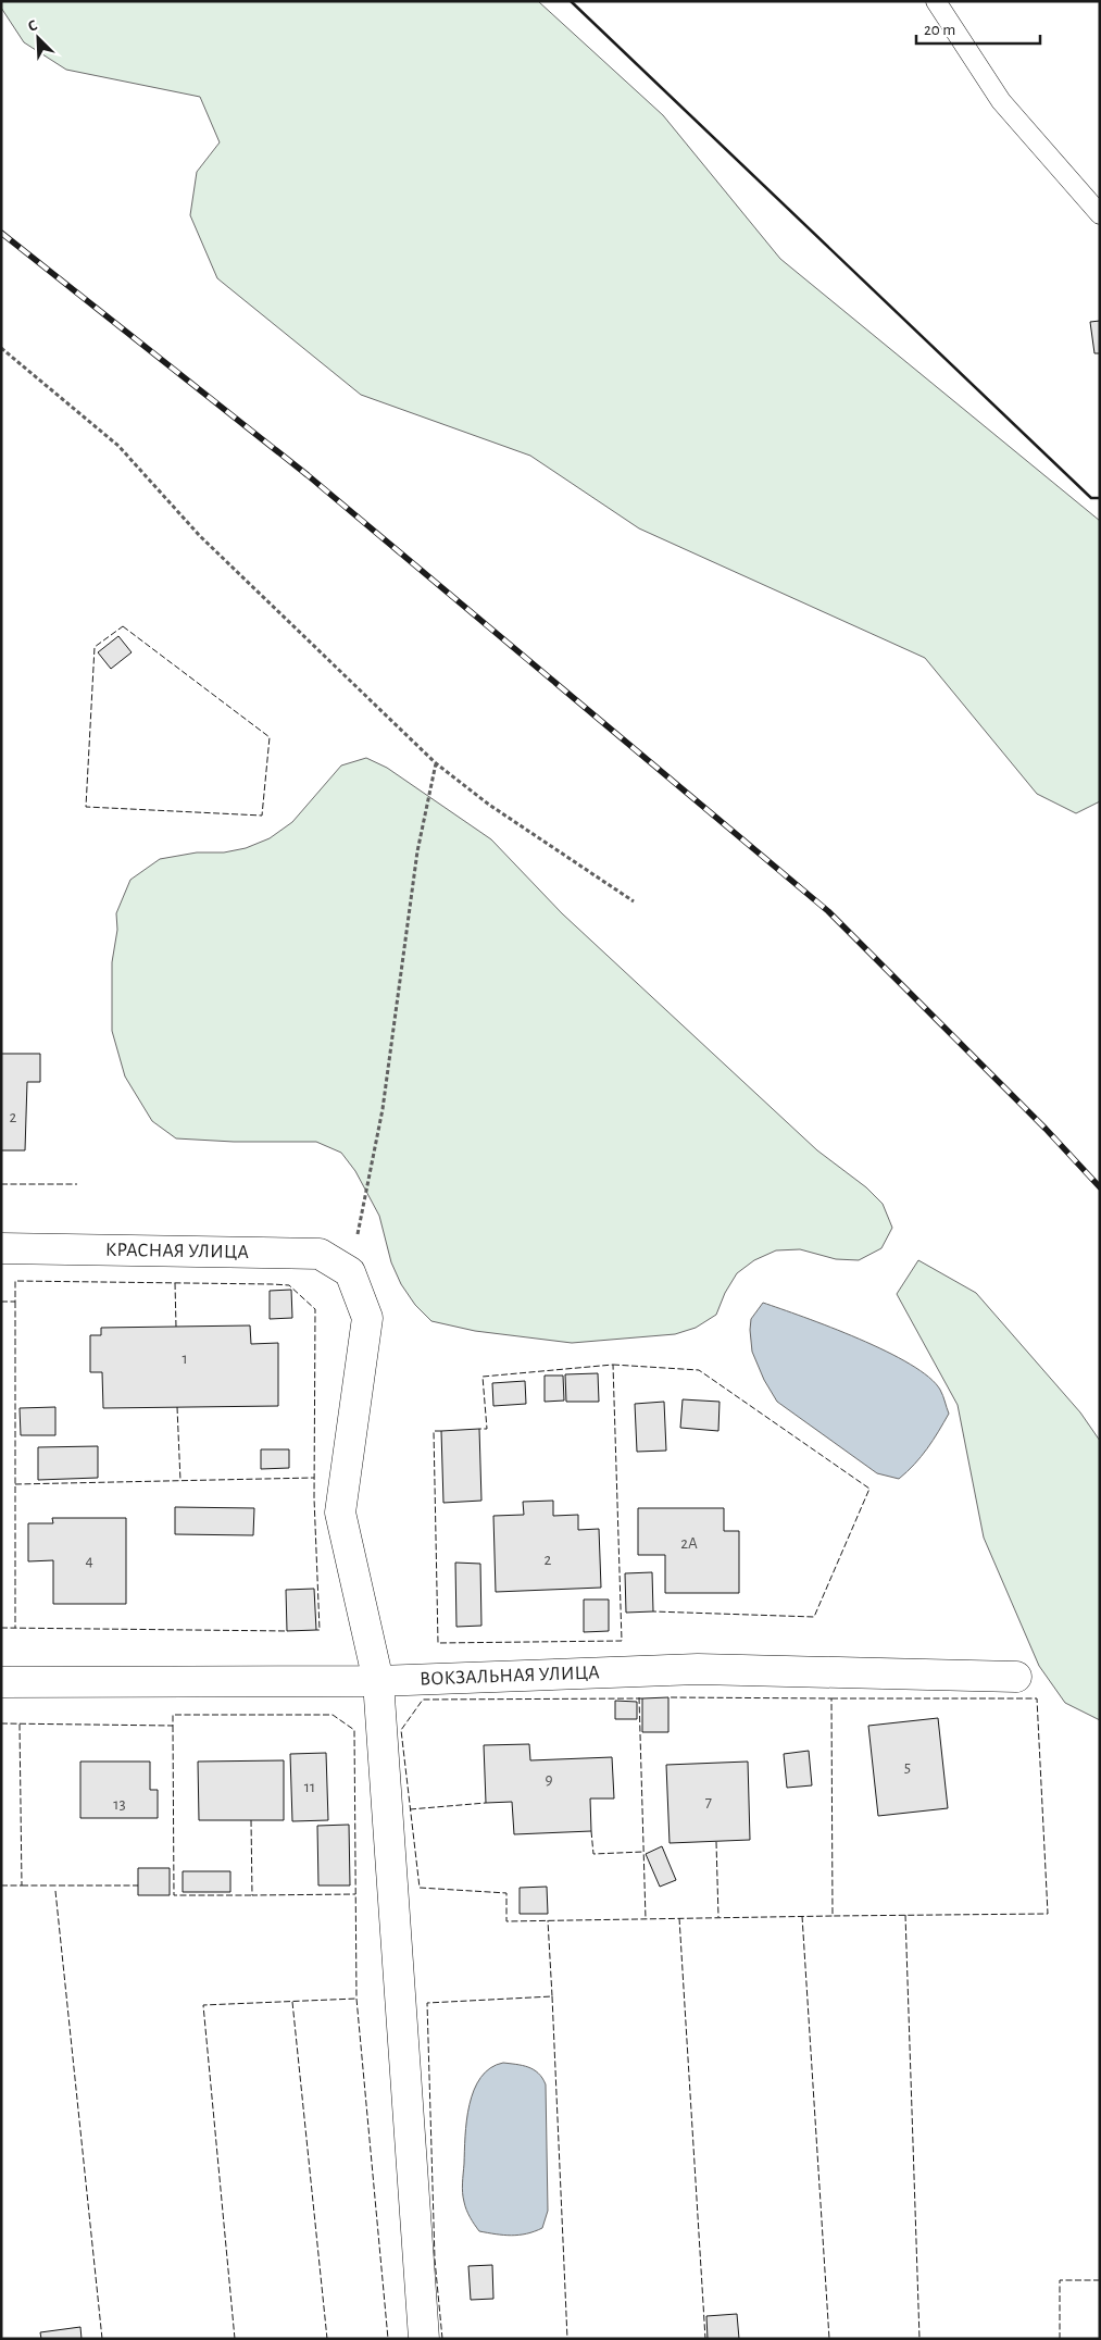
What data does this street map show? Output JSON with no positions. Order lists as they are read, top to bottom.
{
  "streets": {
    "street": ["КРАСНАЯ УЛИЦА", "ВОКЗАЛЬНАЯ УЛИЦА"]
  },
  "house_numbers": [
    "2",
    "1",
    "2А",
    "2",
    "4",
    "5",
    "9",
    "11",
    "7",
    "13"
  ],
  "scale_bar": "20 m",
  "north": "top left"
}
